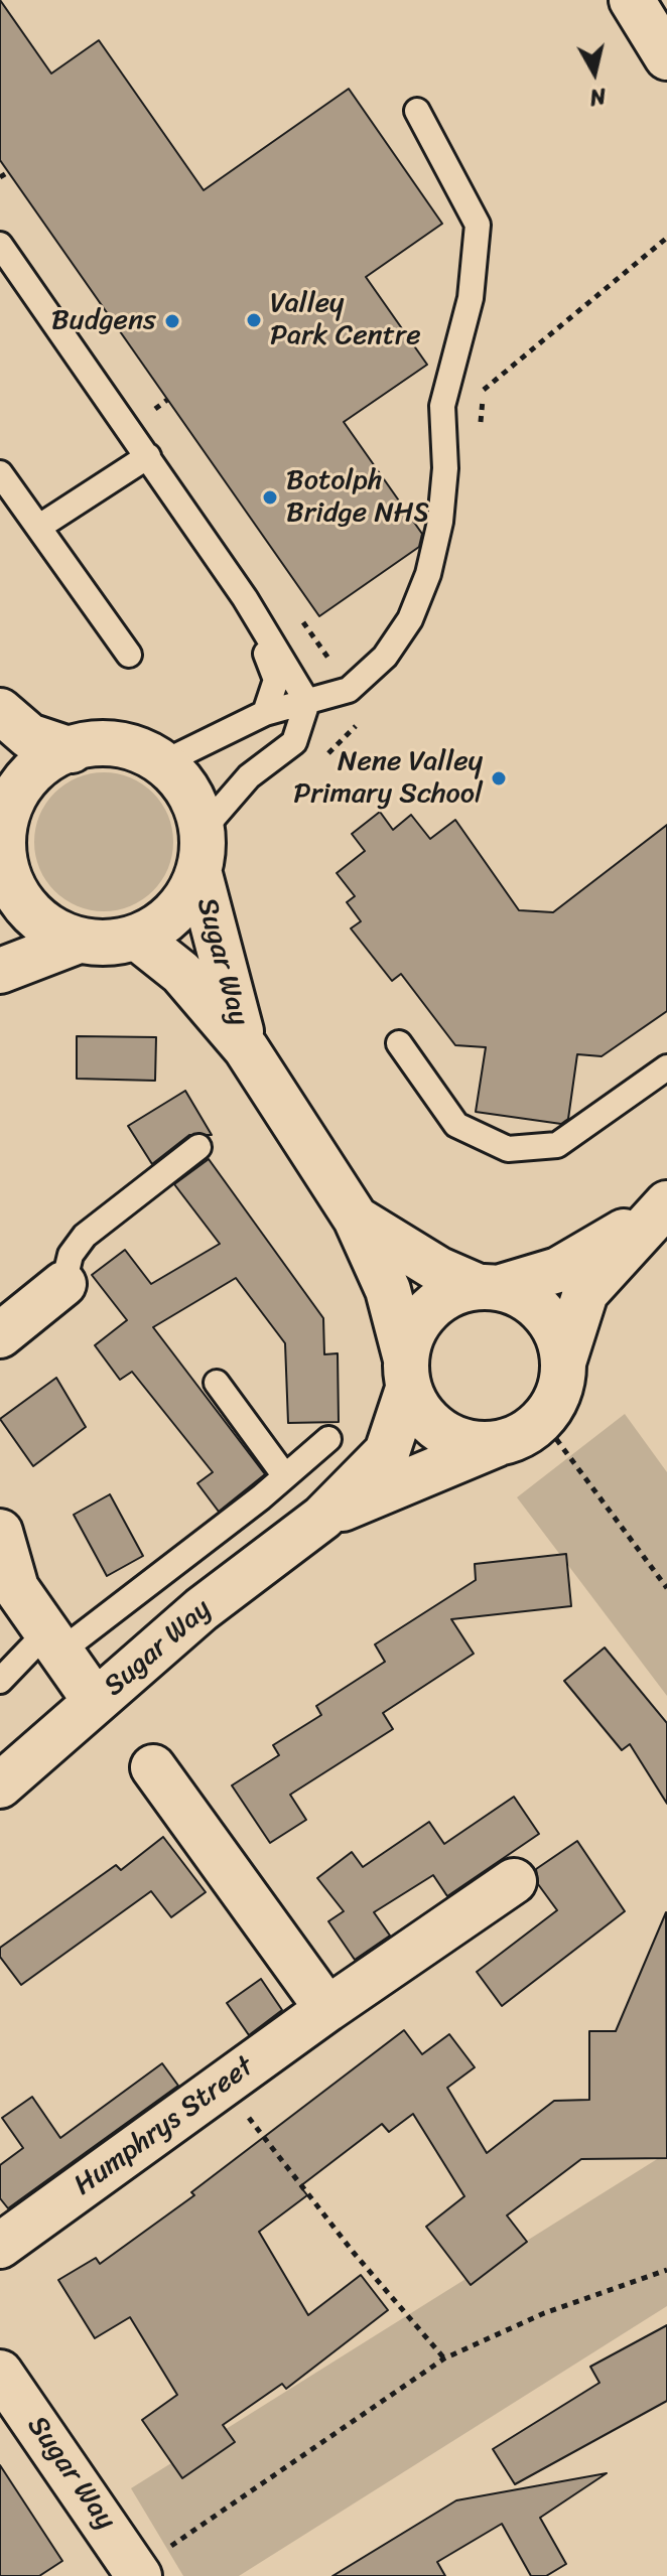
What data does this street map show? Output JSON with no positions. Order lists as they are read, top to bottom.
{
  "streets": {
    "street": ["Sugar Way", "Humphrys Street"]
  },
  "places": [
    "Valley Park Centre",
    "Budgens",
    "Botolph Bridge NHS",
    "Nene Valley Primary School"
  ],
  "north": "bottom"
}
